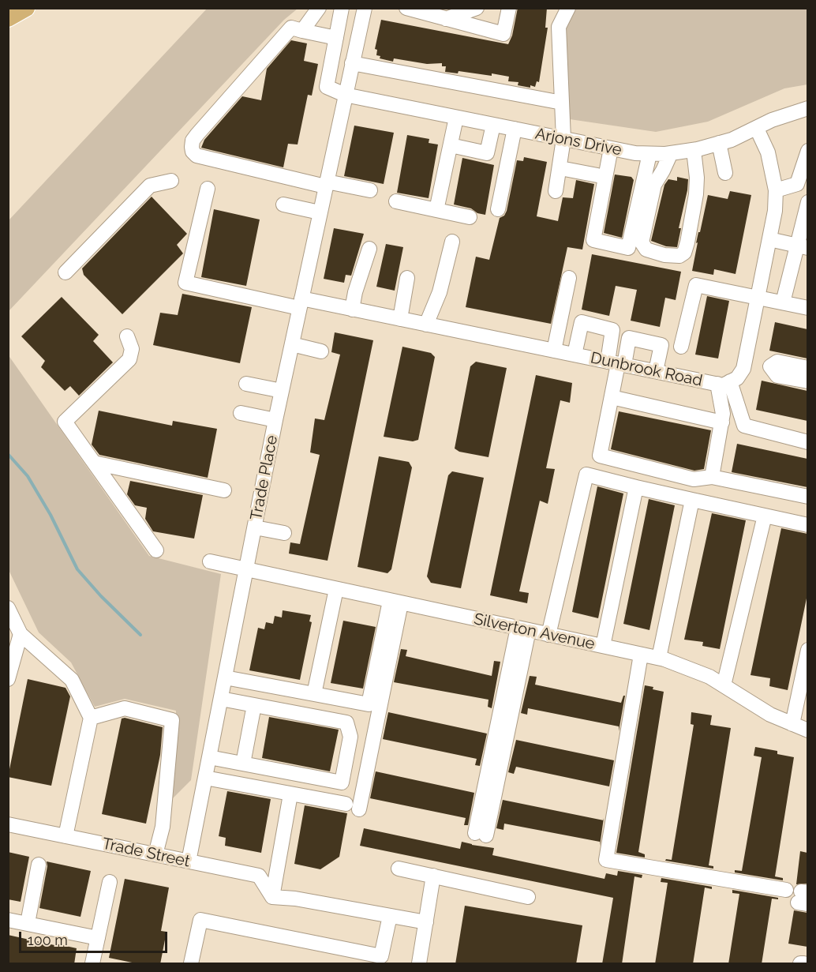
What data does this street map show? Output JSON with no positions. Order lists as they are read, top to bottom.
{
  "streets": {
    "street": [
      "Arjons Drive",
      "Dunbrook Road",
      "Trade Place",
      "Silverton Avenue",
      "Trade Street"
    ]
  },
  "crossings": [
    ["Arjons Drive", "Trade Place"],
    ["Dunbrook Road", "Trade Place"],
    ["Trade Place", "Silverton Avenue"],
    ["Trade Place", "Trade Street"]
  ],
  "scale_bar": "100 m"
}
